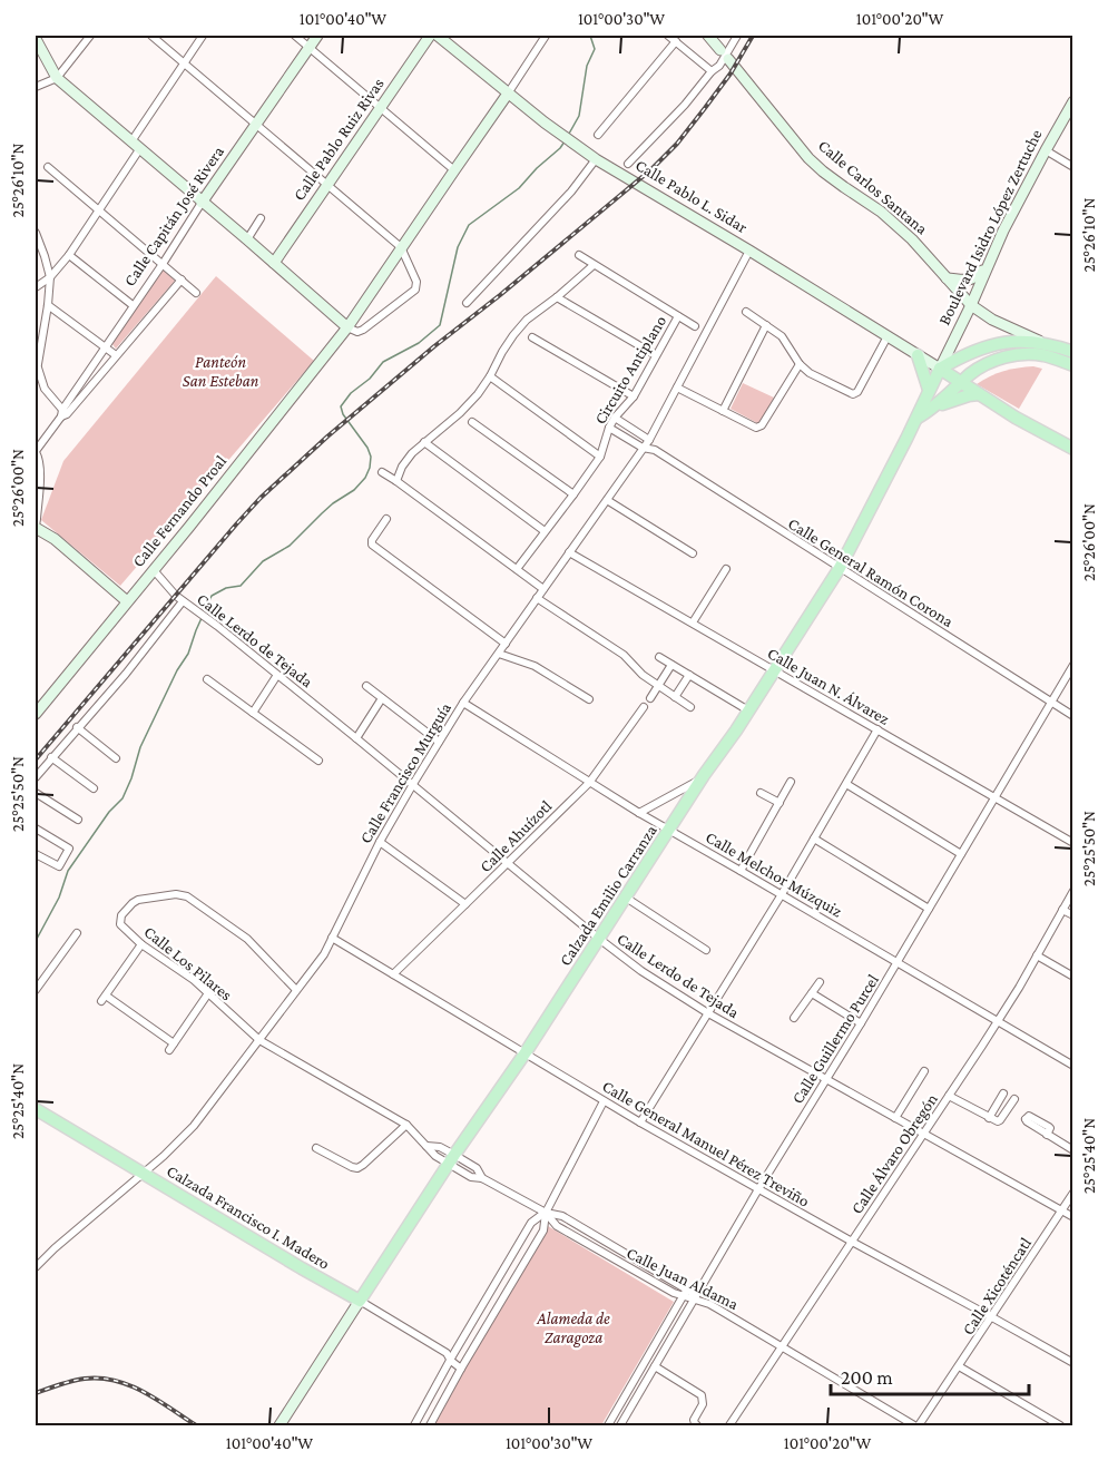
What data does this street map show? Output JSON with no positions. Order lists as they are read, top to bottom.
{
  "streets": {
    "main road": ["Calzada Emilio Carranza", "Calzada Francisco I. Madero"],
    "street": [
      "Calle Pablo Ruiz Rivas",
      "Calle Carlos Santana",
      "Calle Pablo L. Sidar",
      "Calle Capitán José Rivera",
      "Boulevard Isidro López Zertuche",
      "Circuito Antiplano",
      "Calle Fernando Proal",
      "Calle General Ramón Corona",
      "Calle Lerdo de Tejada",
      "Calle Juan N. Álvarez",
      "Calle Francisco Murguía",
      "Calle Ahuízotl",
      "Calle Melchor Múzquiz",
      "Calle Los Pilares",
      "Calle Guillermo Purcel",
      "Calle General Manuel Pérez Treviño",
      "Calle Álvaro Obregón",
      "Calle Juan Aldama",
      "Calle Xicoténcatl"
    ]
  },
  "crossings": [
    ["Calle Carlos Santana", "Boulevard Isidro López Zertuche"],
    ["Calle Pablo L. Sidar", "Boulevard Isidro López Zertuche"],
    ["Calle Pablo L. Sidar", "Calle Fernando Proal"],
    ["Calle Pablo L. Sidar", "Calle Francisco Murguía"],
    ["Calle Pablo L. Sidar", "Calzada Emilio Carranza"],
    ["Boulevard Isidro López Zertuche", "Calzada Emilio Carranza"],
    ["Circuito Antiplano", "Calle General Ramón Corona"],
    ["Calle Fernando Proal", "Calle Lerdo de Tejada"],
    ["Calle General Ramón Corona", "Calle Francisco Murguía"],
    ["Calle General Ramón Corona", "Calzada Emilio Carranza"],
    ["Calle General Ramón Corona", "Calle Guillermo Purcel"],
    ["Calle Lerdo de Tejada", "Calle Francisco Murguía"],
    ["Calle Lerdo de Tejada", "Calle Ahuízotl"],
    ["Calle Lerdo de Tejada", "Calzada Emilio Carranza"],
    ["Calle Lerdo de Tejada", "Calle Guillermo Purcel"],
    ["Calle Lerdo de Tejada", "Calle Álvaro Obregón"],
    ["Calle Lerdo de Tejada", "Calle Xicoténcatl"],
    ["Calle Juan N. Álvarez", "Calle Francisco Murguía"],
    ["Calle Juan N. Álvarez", "Calzada Emilio Carranza"],
    ["Calle Juan N. Álvarez", "Calle Guillermo Purcel"],
    ["Calle Francisco Murguía", "Calle Melchor Múzquiz"],
    ["Calle Francisco Murguía", "Calle Los Pilares"],
    ["Calle Francisco Murguía", "Calle General Manuel Pérez Treviño"],
    ["Calle Francisco Murguía", "Calzada Francisco I. Madero"],
    ["Calle Francisco Murguía", "Calle Juan Aldama"],
    ["Calle Ahuízotl", "Calle Melchor Múzquiz"],
    ["Calle Ahuízotl", "Calle General Manuel Pérez Treviño"],
    ["Calle Melchor Múzquiz", "Calzada Emilio Carranza"],
    ["Calle Melchor Múzquiz", "Calle Guillermo Purcel"],
    ["Calle Melchor Múzquiz", "Calle Álvaro Obregón"],
    ["Calzada Emilio Carranza", "Calle General Manuel Pérez Treviño"],
    ["Calzada Emilio Carranza", "Calzada Francisco I. Madero"],
    ["Calzada Emilio Carranza", "Calle Juan Aldama"],
    ["Calle Los Pilares", "Calle Juan Aldama"],
    ["Calle Guillermo Purcel", "Calle General Manuel Pérez Treviño"],
    ["Calle Guillermo Purcel", "Calle Juan Aldama"],
    ["Calle General Manuel Pérez Treviño", "Calle Álvaro Obregón"],
    ["Calle General Manuel Pérez Treviño", "Calle Xicoténcatl"],
    ["Calle Álvaro Obregón", "Calle Juan Aldama"],
    ["Calle Juan Aldama", "Calle Xicoténcatl"]
  ],
  "parks": ["Panteón San Esteban", "Alameda de Zaragoza"],
  "scale_bar": "200 m",
  "coordinates": [
    "101°00'40\"W",
    "101°00'30\"W",
    "101°00'20\"W",
    "25°26'10\"N",
    "25°26'00\"N",
    "25°25'50\"N",
    "25°25'40\"N"
  ]
}
